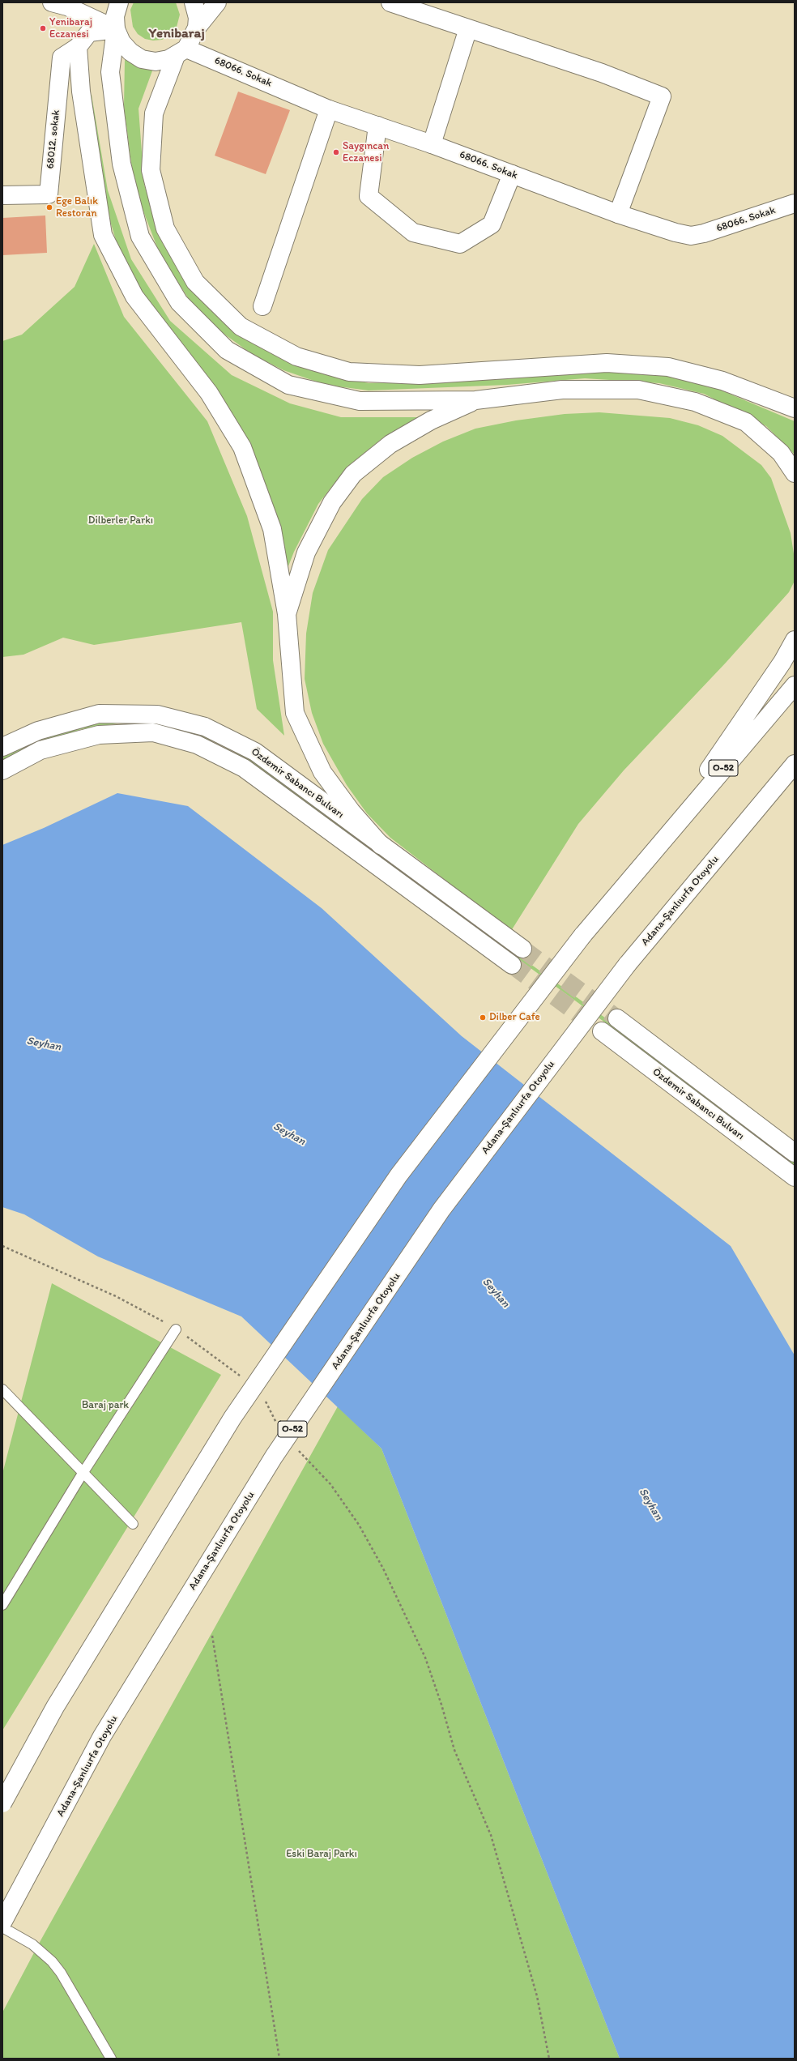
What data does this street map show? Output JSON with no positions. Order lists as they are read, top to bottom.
{
  "streets": {
    "main road": [
      "68066. Sokak",
      "68012. sokak",
      "O-52",
      "Özdemir Sabancı Bulvarı",
      "Adana-Şanlıurfa Otoyolu"
    ]
  },
  "districts": ["Yenibaraj"],
  "water": ["Seyhan"],
  "parks": ["Dilberler Parkı", "Baraj park", "Eski Baraj Parkı"],
  "places": [
    "Yenibaraj Eczanesi",
    "Saygıncan Eczanesi",
    "Ege Balık Restoran",
    "Dilber Cafe"
  ]
}
